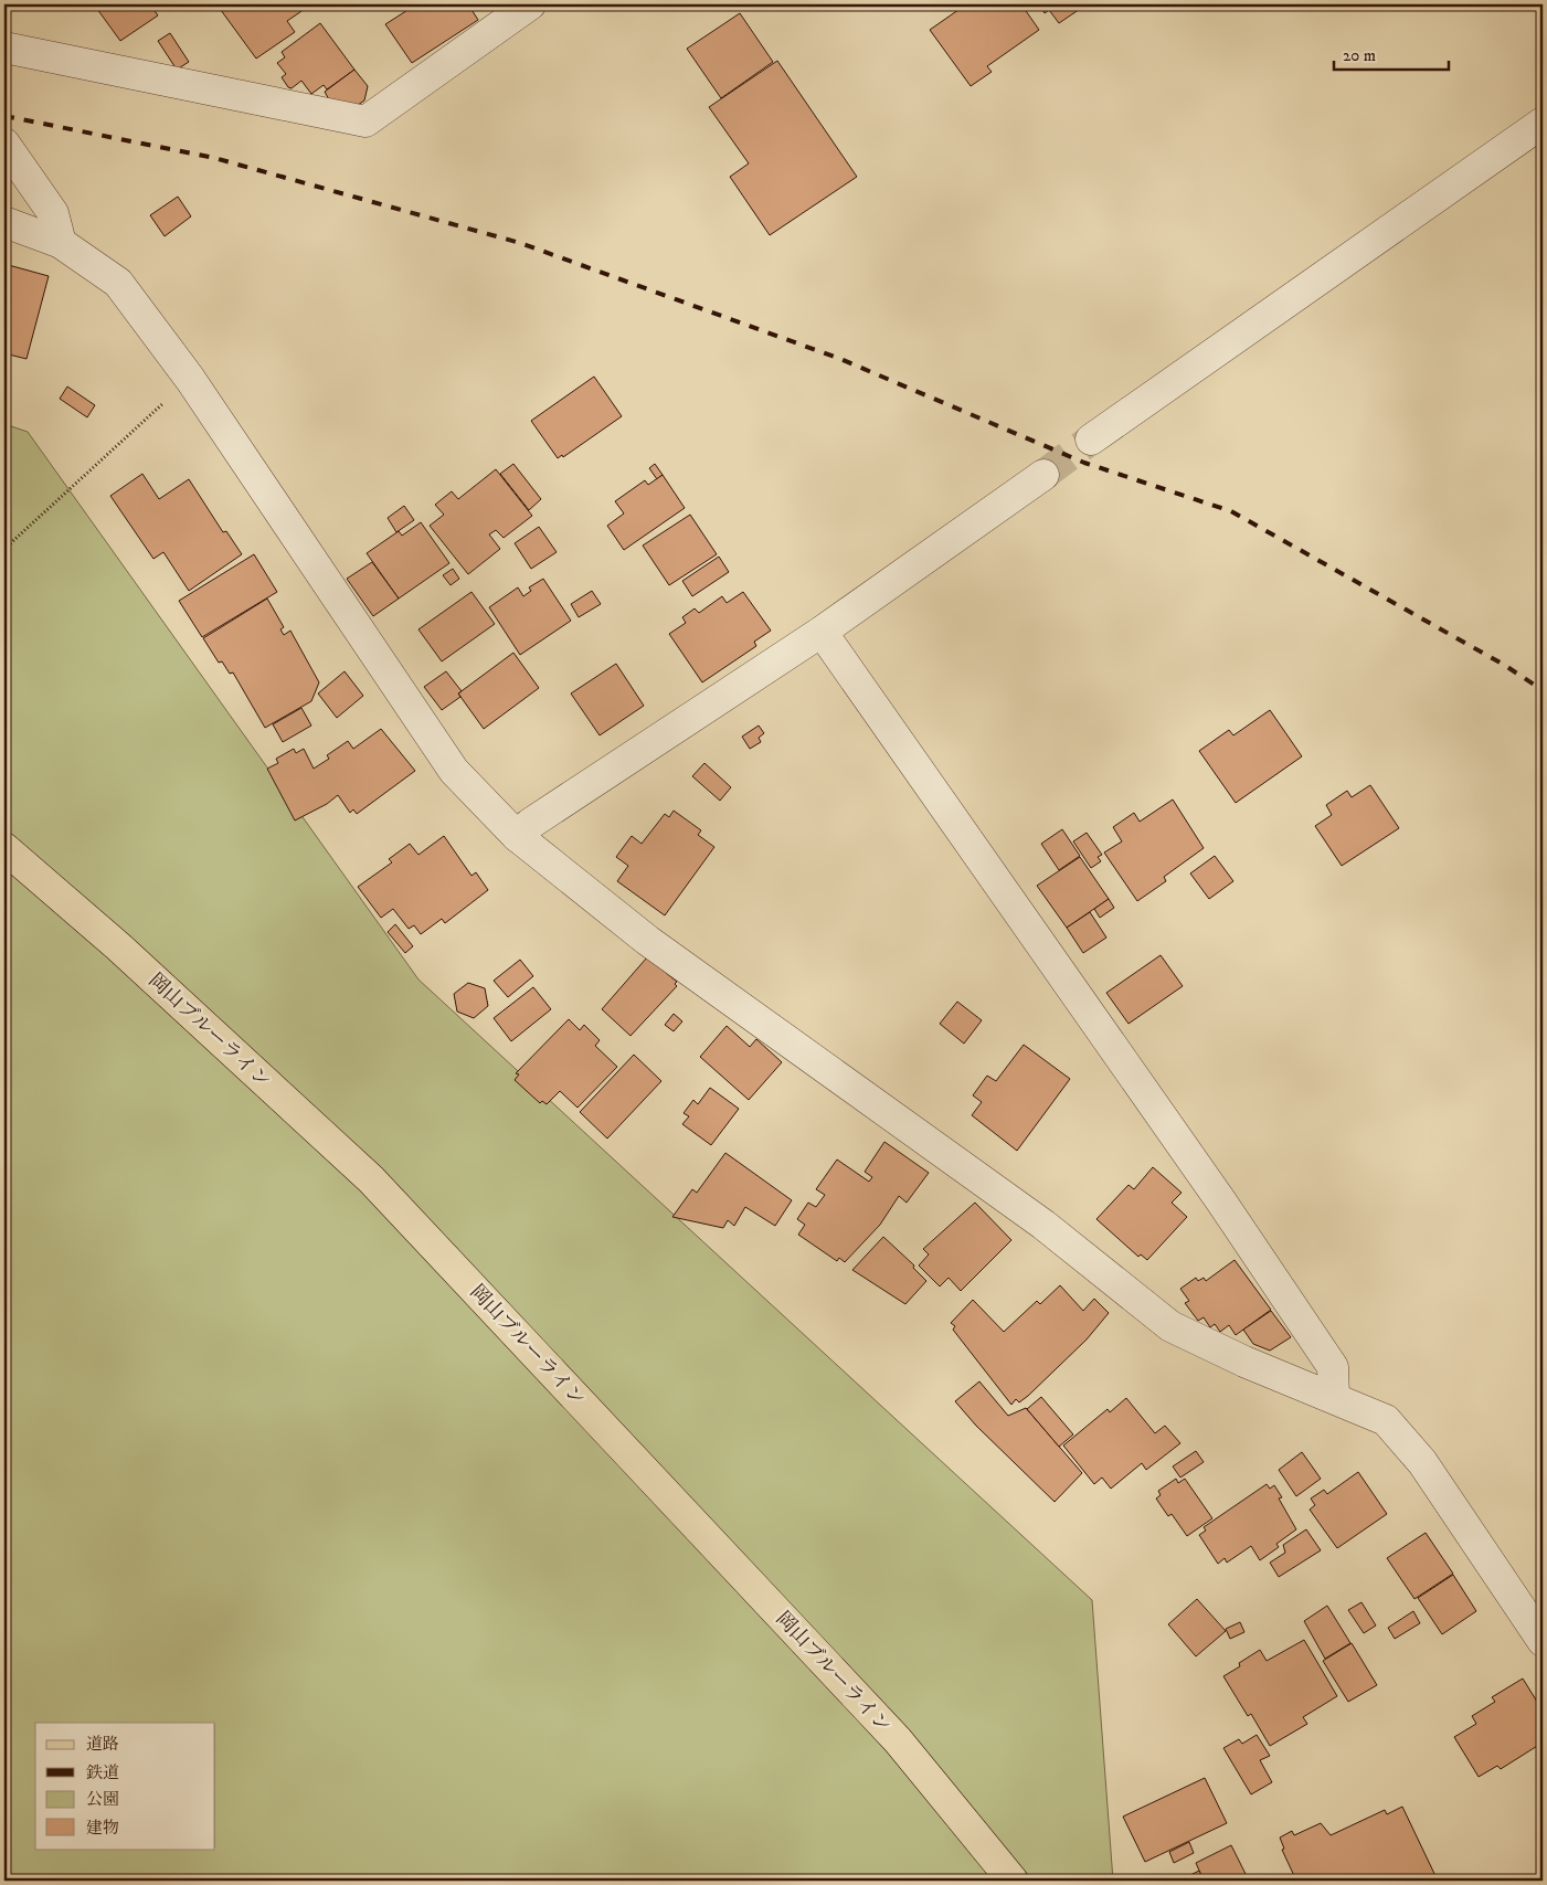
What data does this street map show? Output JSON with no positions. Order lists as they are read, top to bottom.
{
  "streets": {
    "main road": ["岡山ブルーライン"]
  },
  "legend": [
    "道路",
    "鉄道",
    "公園",
    "建物"
  ],
  "scale_bar": "20 m"
}
